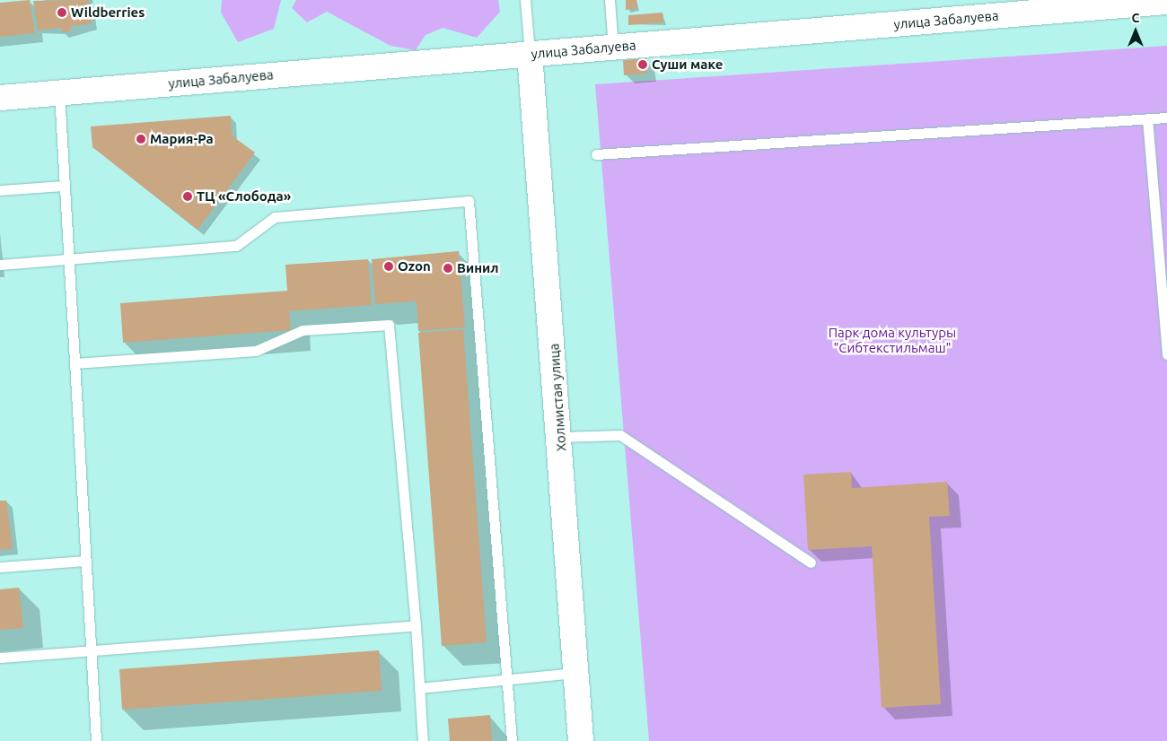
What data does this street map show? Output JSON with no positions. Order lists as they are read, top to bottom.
{
  "streets": {
    "street": ["улица Забалуева", "Холмистая улица"]
  },
  "crossings": [
    ["улица Забалуева", "Холмистая улица"]
  ],
  "parks": ["Парк дома культуры \"Сибтекстильмаш\""],
  "places": [
    "Wildberries",
    "Суши маке",
    "Мария-Ра",
    "ТЦ «Слобода»",
    "Ozon",
    "Винил"
  ],
  "north": "top"
}
